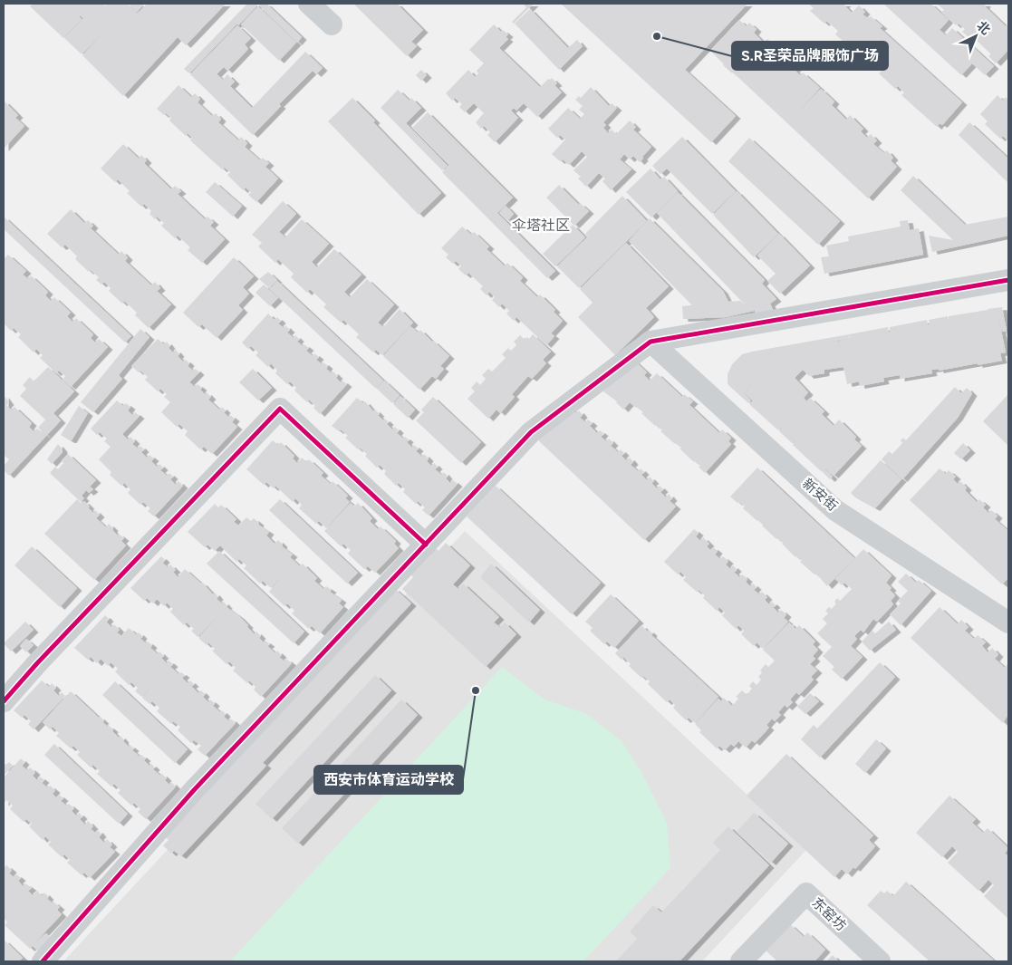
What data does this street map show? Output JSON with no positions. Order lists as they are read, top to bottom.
{
  "streets": {
    "street": ["新安街", "东窑坊"]
  },
  "districts": ["伞塔社区"],
  "places": ["S.R圣荣品牌服饰广场", "西安市体育运动学校"],
  "north": "top right"
}
